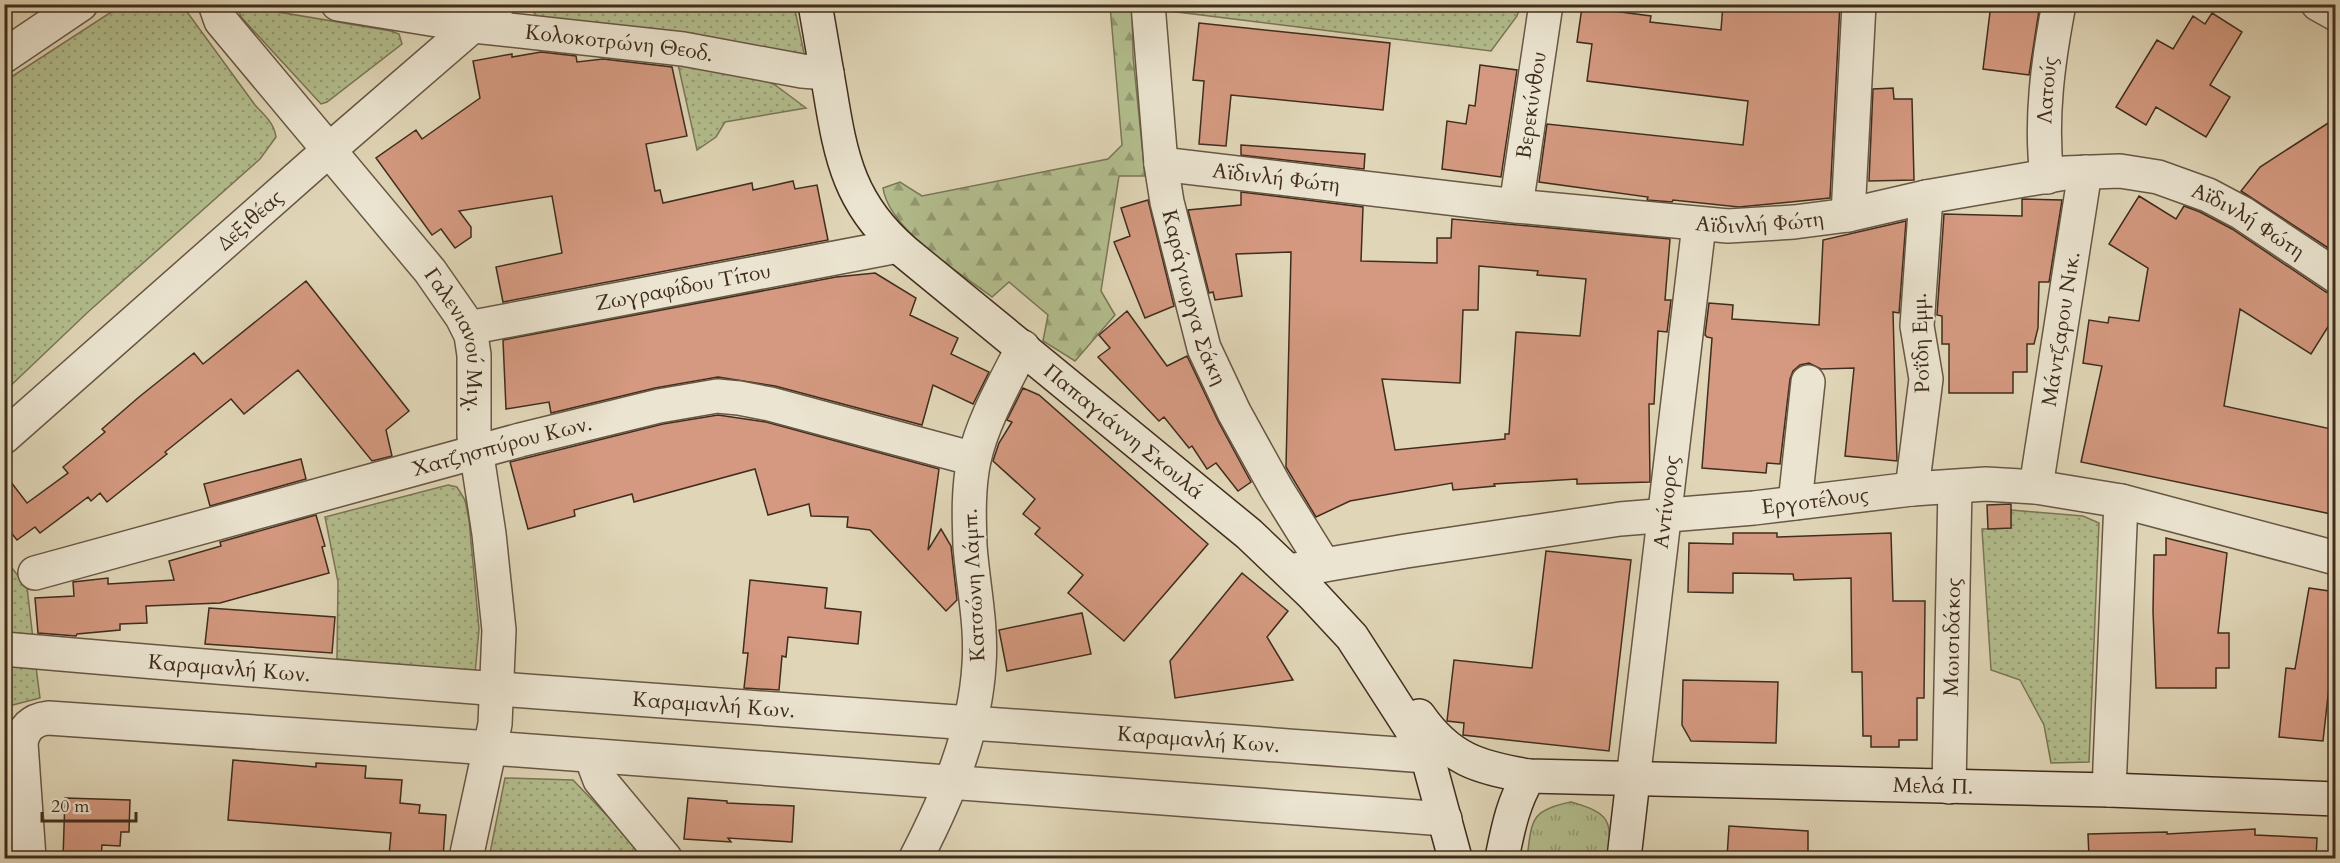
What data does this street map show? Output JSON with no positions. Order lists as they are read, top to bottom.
{
  "streets": {
    "street": [
      "Κολοκοτρώνη Θεοδ.",
      "Λατούς",
      "Βερεκύνθου",
      "Αϊδινλή Φώτη",
      "Δεξιθέας",
      "Ζωγραφίδου Τίτου",
      "Καράγιωργα Σάκη",
      "Μάντζαρου Νικ.",
      "Γαλενιανού Μιχ.",
      "Ροΐδη Εμμ.",
      "Παπαγιάννη Σκουλά",
      "Χατζησπύρου Κων.",
      "Εργοτέλους",
      "Αντίνορος",
      "Κατσώνη Λάμπ.",
      "Μωισιδάκος",
      "Καραμανλή Κων.",
      "Μελά Π."
    ]
  },
  "crossings": [
    ["Κολοκοτρώνη Θεοδ.", "Δεξιθέας"],
    ["Κολοκοτρώνη Θεοδ.", "Παπαγιάννη Σκουλά"],
    ["Λατούς", "Αϊδινλή Φώτη"],
    ["Βερεκύνθου", "Αϊδινλή Φώτη"],
    ["Αϊδινλή Φώτη", "Καράγιωργα Σάκη"],
    ["Αϊδινλή Φώτη", "Μάντζαρου Νικ."],
    ["Αϊδινλή Φώτη", "Ροΐδη Εμμ."],
    ["Αϊδινλή Φώτη", "Αντίνορος"],
    ["Δεξιθέας", "Γαλενιανού Μιχ."],
    ["Ζωγραφίδου Τίτου", "Γαλενιανού Μιχ."],
    ["Ζωγραφίδου Τίτου", "Παπαγιάννη Σκουλά"],
    ["Καράγιωργα Σάκη", "Εργοτέλους"],
    ["Μάντζαρου Νικ.", "Εργοτέλους"],
    ["Γαλενιανού Μιχ.", "Χατζησπύρου Κων."],
    ["Γαλενιανού Μιχ.", "Καραμανλή Κων."],
    ["Ροΐδη Εμμ.", "Εργοτέλους"],
    ["Παπαγιάννη Σκουλά", "Εργοτέλους"],
    ["Παπαγιάννη Σκουλά", "Κατσώνη Λάμπ."],
    ["Παπαγιάννη Σκουλά", "Καραμανλή Κων."],
    ["Παπαγιάννη Σκουλά", "Μελά Π."],
    ["Χατζησπύρου Κων.", "Κατσώνη Λάμπ."],
    ["Εργοτέλους", "Αντίνορος"],
    ["Εργοτέλους", "Μωισιδάκος"],
    ["Αντίνορος", "Μελά Π."],
    ["Κατσώνη Λάμπ.", "Καραμανλή Κων."],
    ["Μωισιδάκος", "Μελά Π."]
  ],
  "scale_bar": "20 m"
}
